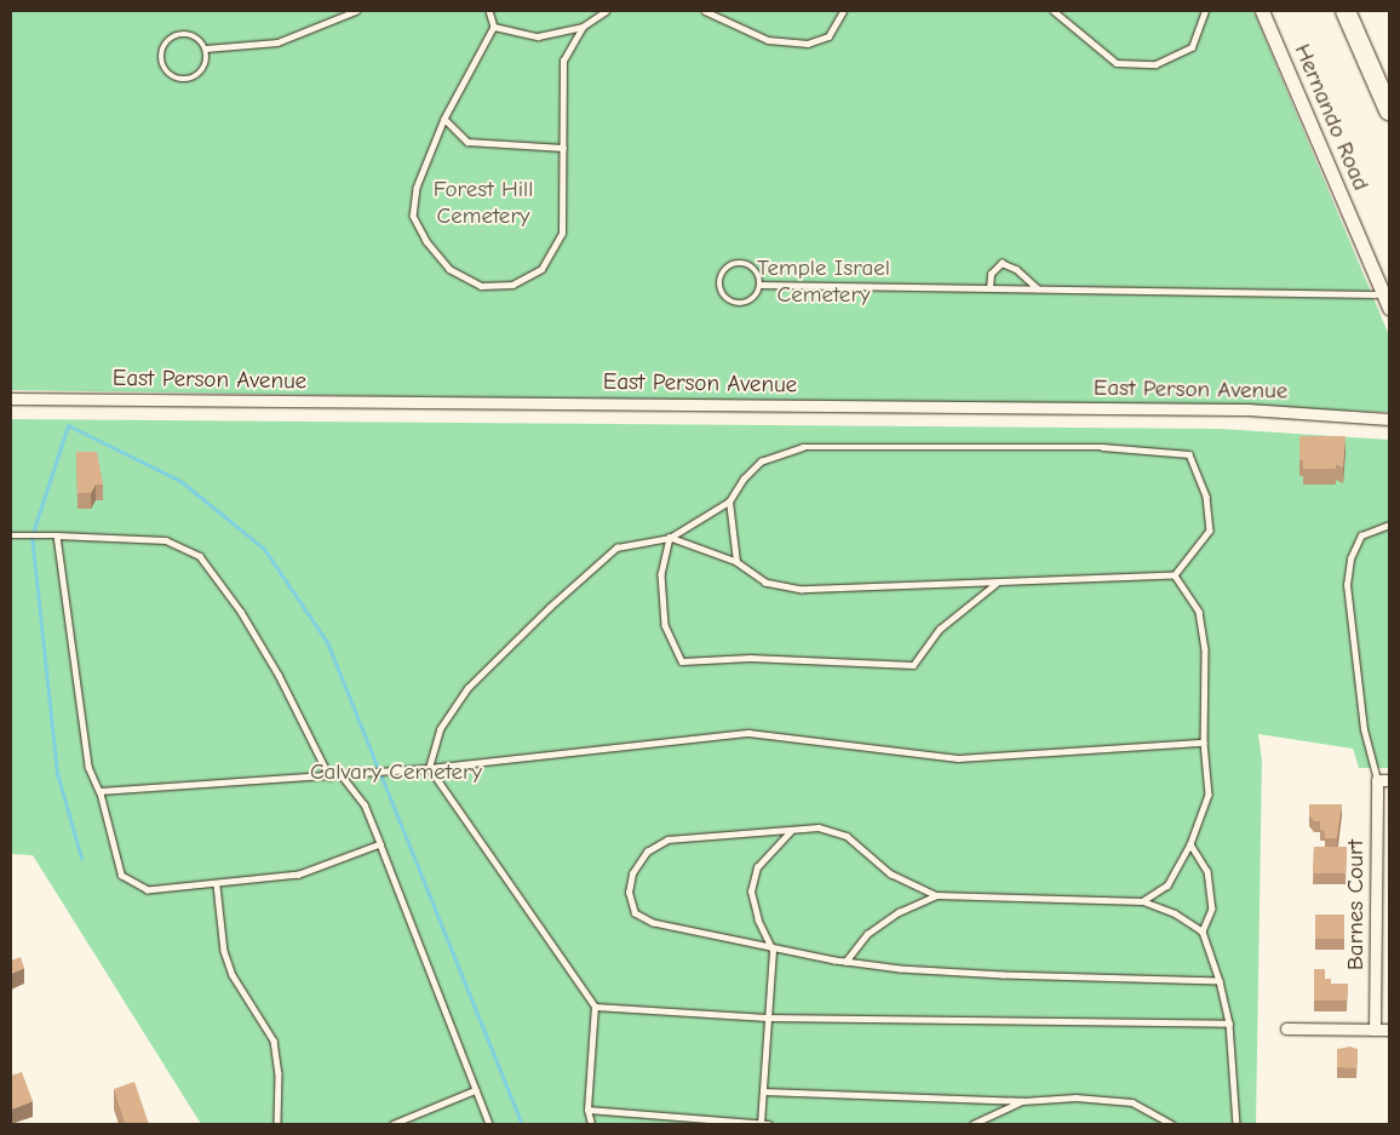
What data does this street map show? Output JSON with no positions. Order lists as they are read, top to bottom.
{
  "streets": {
    "street": ["Hernando Road", "East Person Avenue", "Barnes Court"]
  },
  "parks": ["Forest Hill Cemetery", "Temple Israel Cemetery", "Calvary Cemetery"]
}
